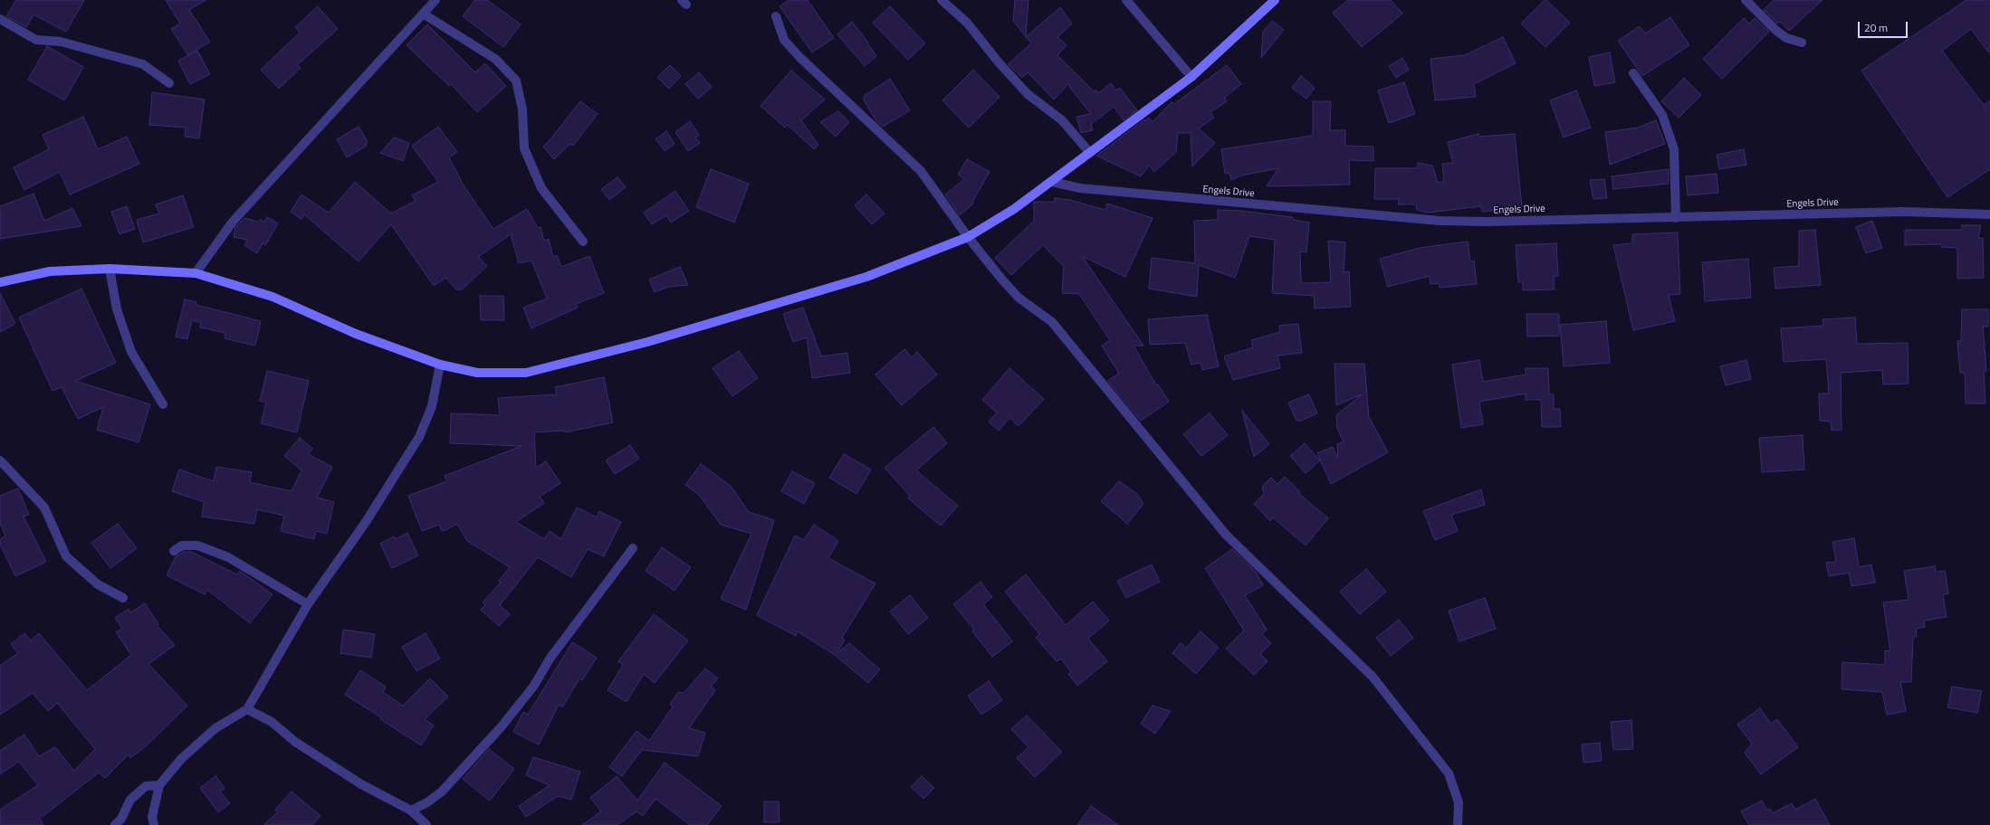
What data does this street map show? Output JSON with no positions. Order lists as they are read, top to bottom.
{
  "streets": {
    "street": ["Engels Drive"]
  },
  "scale_bar": "20 m"
}
